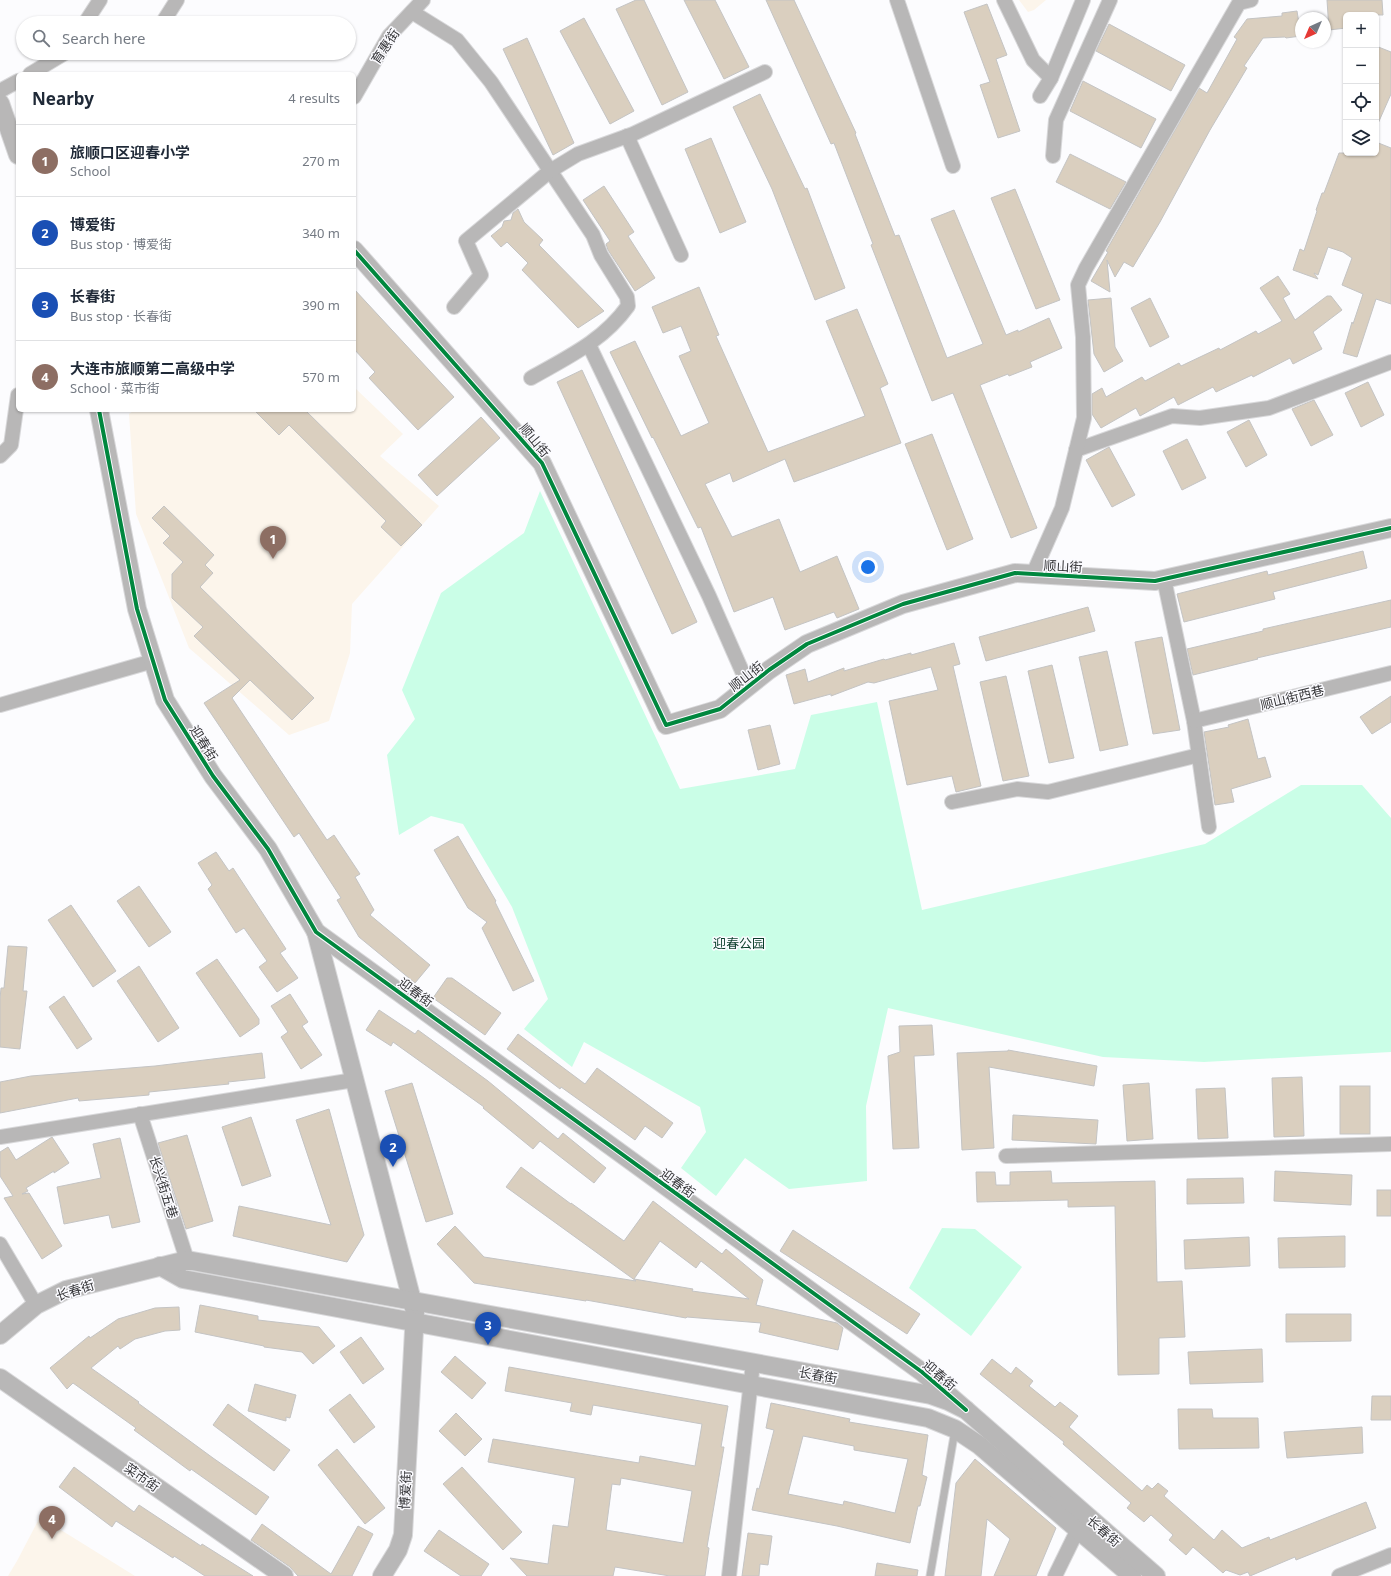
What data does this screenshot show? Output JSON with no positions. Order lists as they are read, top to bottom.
{
  "streets": {
    "street": [
      "育惠街",
      "顺山街",
      "顺山街西巷",
      "迎春街",
      "长兴街五巷",
      "长春街",
      "菜市街",
      "博爱街"
    ]
  },
  "crossings": [
    ["迎春街", "长春街"],
    ["迎春街", "博爱街"],
    ["长兴街五巷", "长春街"],
    ["长春街", "博爱街"]
  ],
  "parks": ["迎春公园"],
  "north": "bottom left",
  "page": {
    "map_buttons": ["+", "−"],
    "search": "Search here",
    "heading": ["Nearby", "4 results"],
    "list": [
      {
        "mark": "1",
        "name": "旅顺口区迎春小学",
        "note": "School",
        "value": "270 m"
      },
      {
        "mark": "2",
        "name": "博爱街",
        "note": "Bus stop · 博爱街",
        "value": "340 m"
      },
      {
        "mark": "3",
        "name": "长春街",
        "note": "Bus stop · 长春街",
        "value": "390 m"
      },
      {
        "mark": "4",
        "name": "大连市旅顺第二高级中学",
        "note": "School · 菜市街",
        "value": "570 m"
      }
    ],
    "pins": [
      "1",
      "2",
      "3",
      "4"
    ]
  }
}
